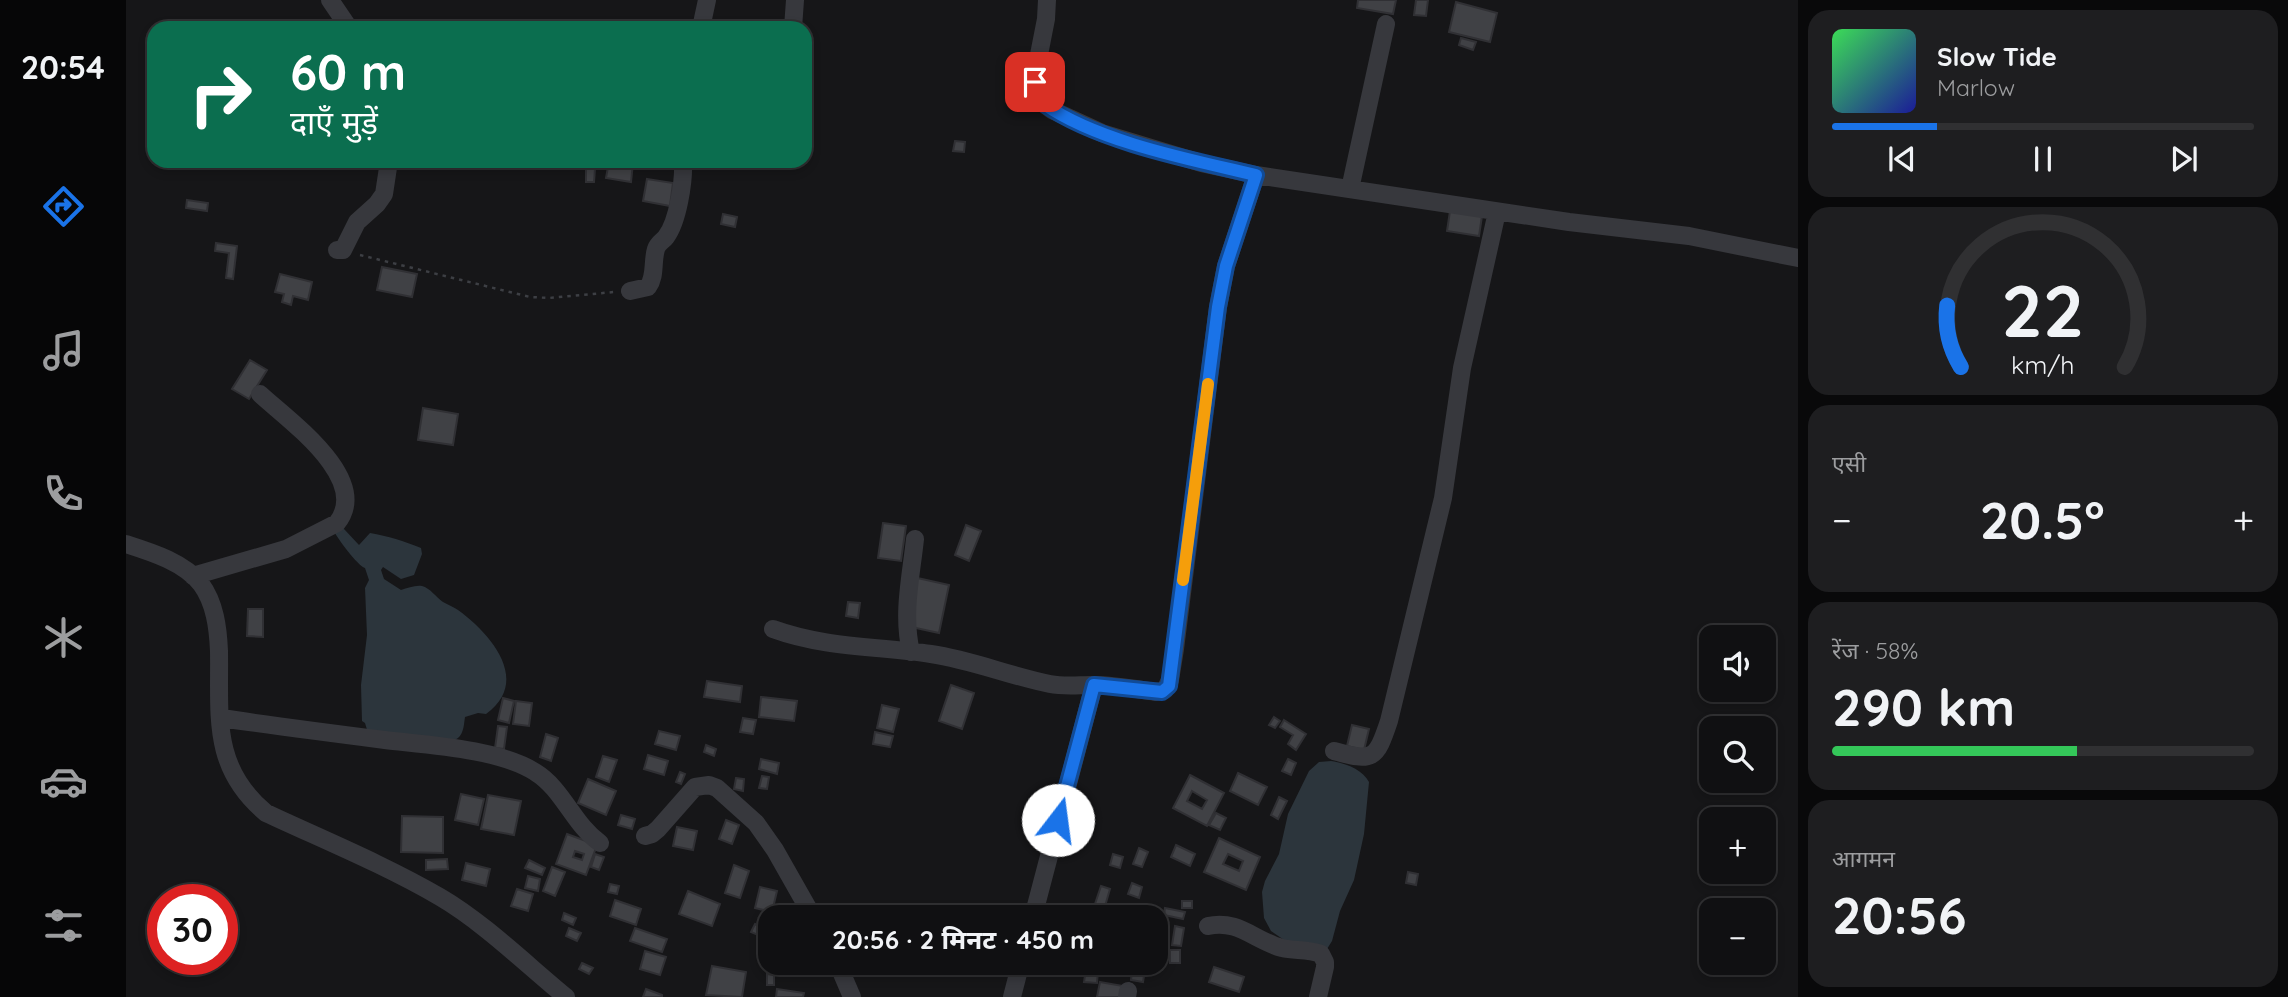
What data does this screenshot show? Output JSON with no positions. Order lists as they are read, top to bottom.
{
  "page": {
    "tabs": "20:54",
    "turn": ["60 m", "दाएँ मुड़ें"],
    "song": ["Slow Tide", "Marlow"],
    "tile": [
      "एसी",
      ["रेंज · 58%", "290 km"],
      ["आगमन", "20:56"]
    ],
    "heat": ["−", "20.5°", "+"],
    "map_buttons": ["+", "−"],
    "limit": "30",
    "trip": "20:56 · 2 मिनट · 450 m",
    "gauge": ["22", "km/h"]
  }
}
